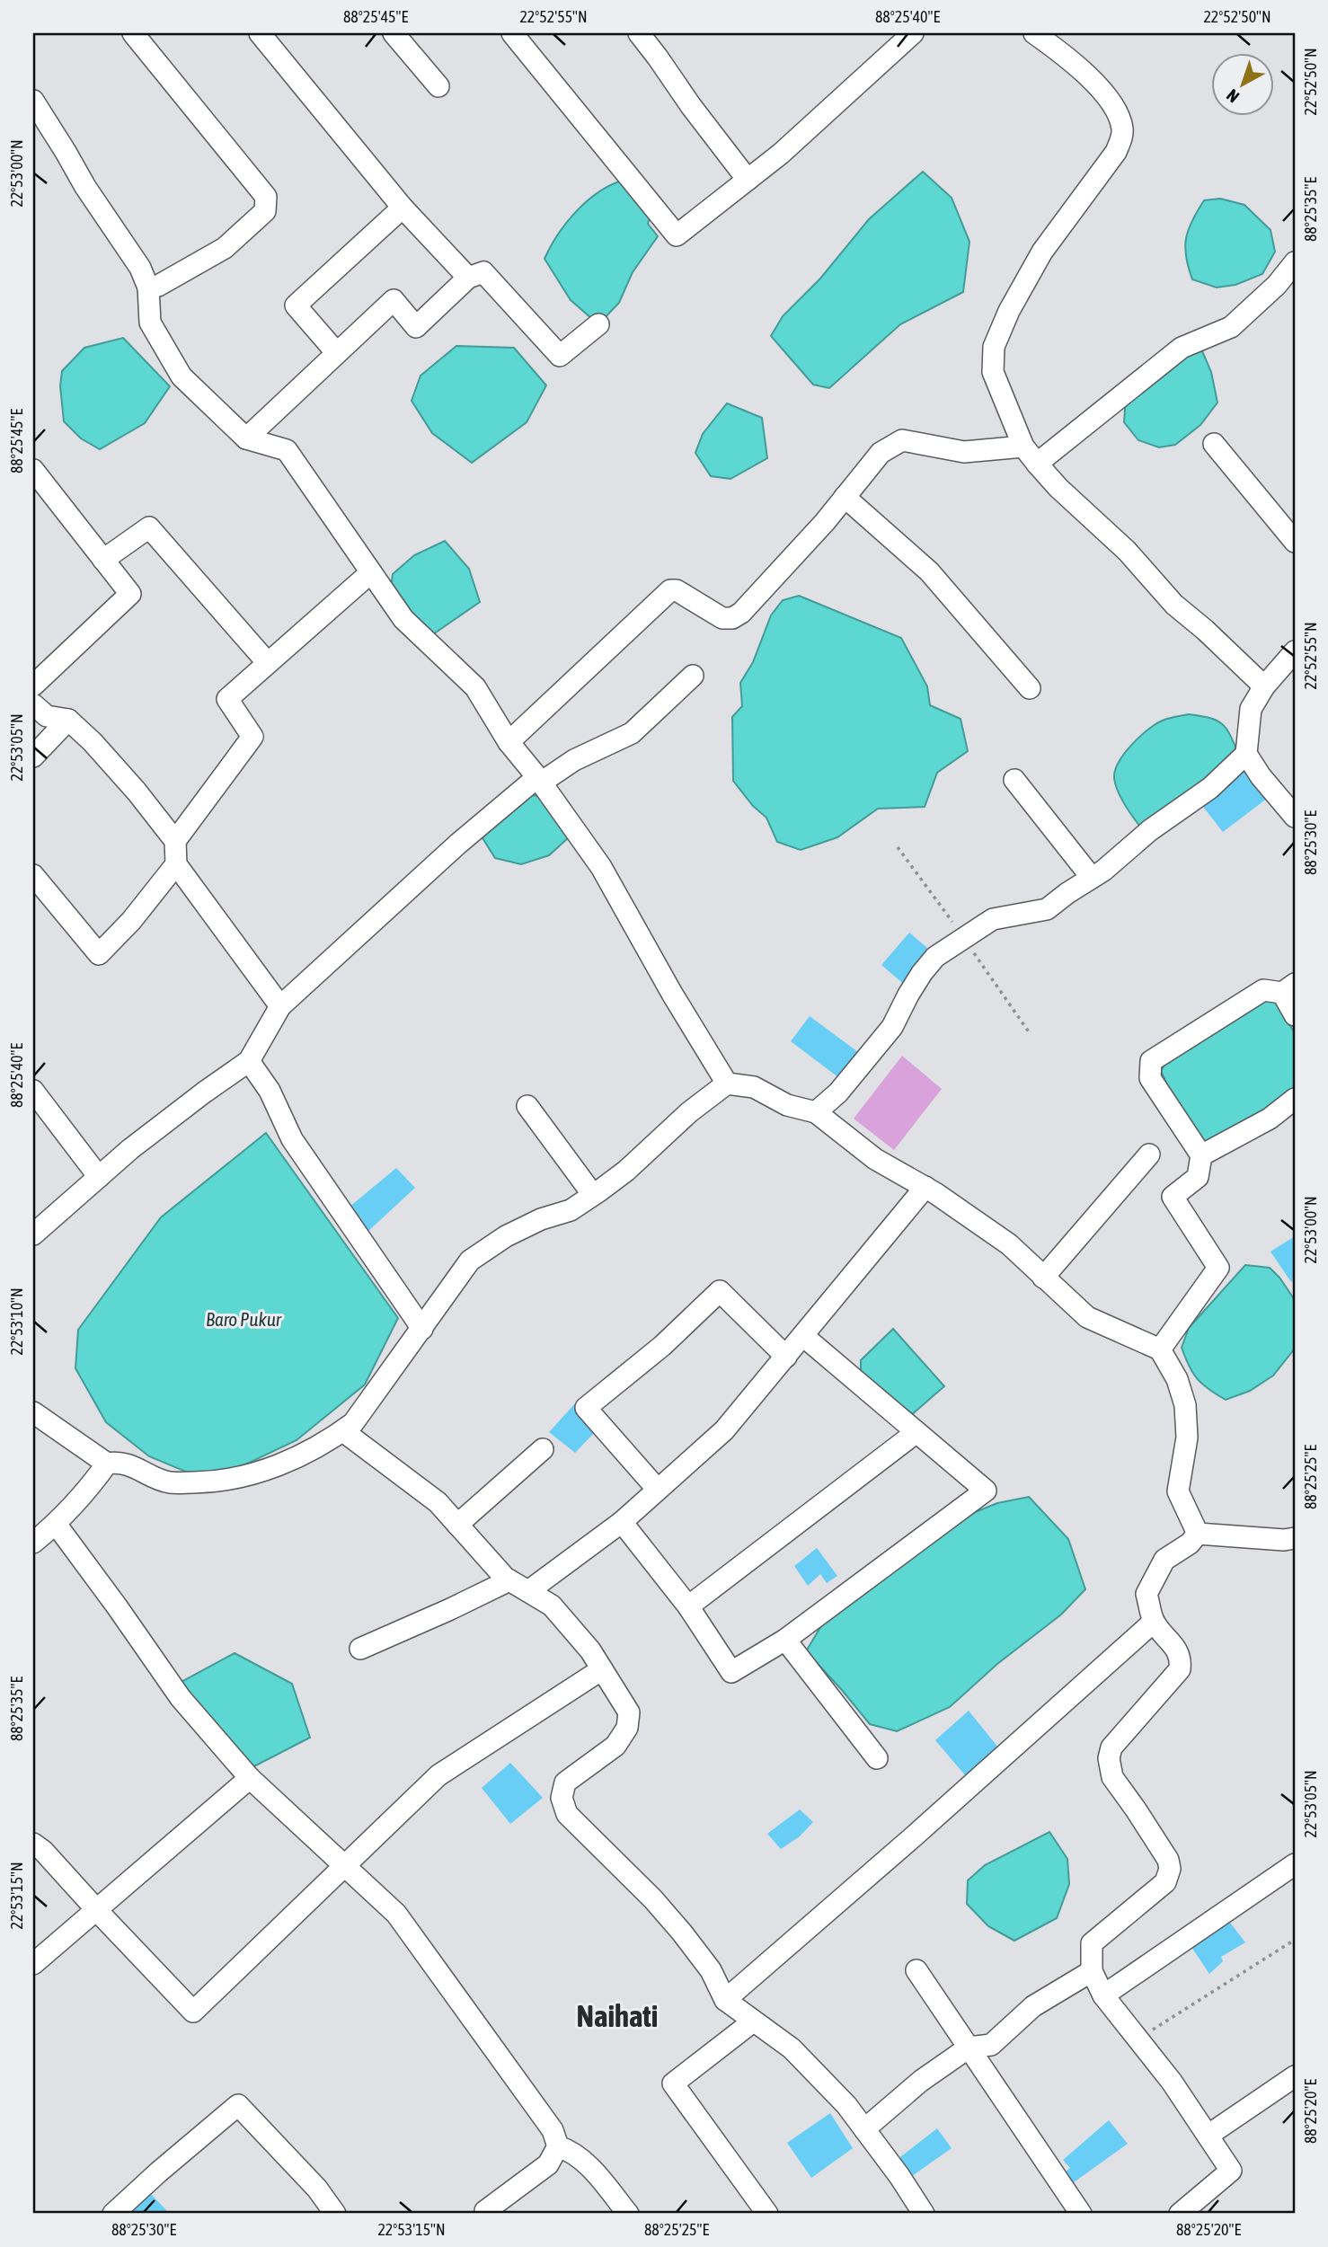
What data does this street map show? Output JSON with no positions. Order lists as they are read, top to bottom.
{
  "districts": ["Naihati"],
  "water": ["Baro Pukur"],
  "north": "bottom left",
  "coordinates": [
    "88°25'45\"E",
    "22°52'55\"N",
    "88°25'40\"E",
    "22°52'50\"N",
    "22°53'00\"N",
    "88°25'35\"E",
    "22°53'05\"N",
    "88°25'30\"E",
    "22°53'10\"N",
    "88°25'25\"E",
    "22°53'15\"N",
    "88°25'20\"E"
  ]
}
